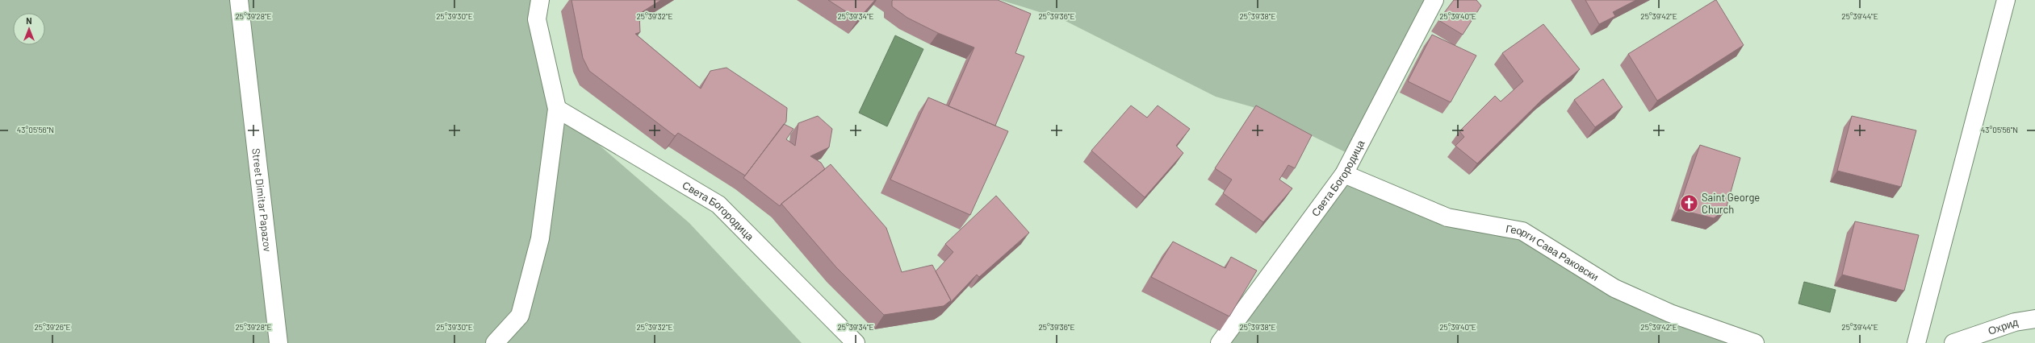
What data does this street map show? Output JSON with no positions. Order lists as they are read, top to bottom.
{
  "streets": {
    "street": [
      "Света Богородица",
      "Street Dimitar Papazov",
      "Георги Сава Раковски",
      "Охрид"
    ]
  },
  "crossings": [
    ["Света Богородица", "Георги Сава Раковски"]
  ],
  "places": {
    "church": ["Saint George Church"]
  },
  "north": "top",
  "coordinates": [
    "25°39'28\"E",
    "25°39'30\"E",
    "25°39'32\"E",
    "25°39'34\"E",
    "25°39'36\"E",
    "25°39'38\"E",
    "25°39'40\"E",
    "25°39'42\"E",
    "25°39'44\"E",
    "43°05'56\"N",
    "25°39'26\"E"
  ]
}
